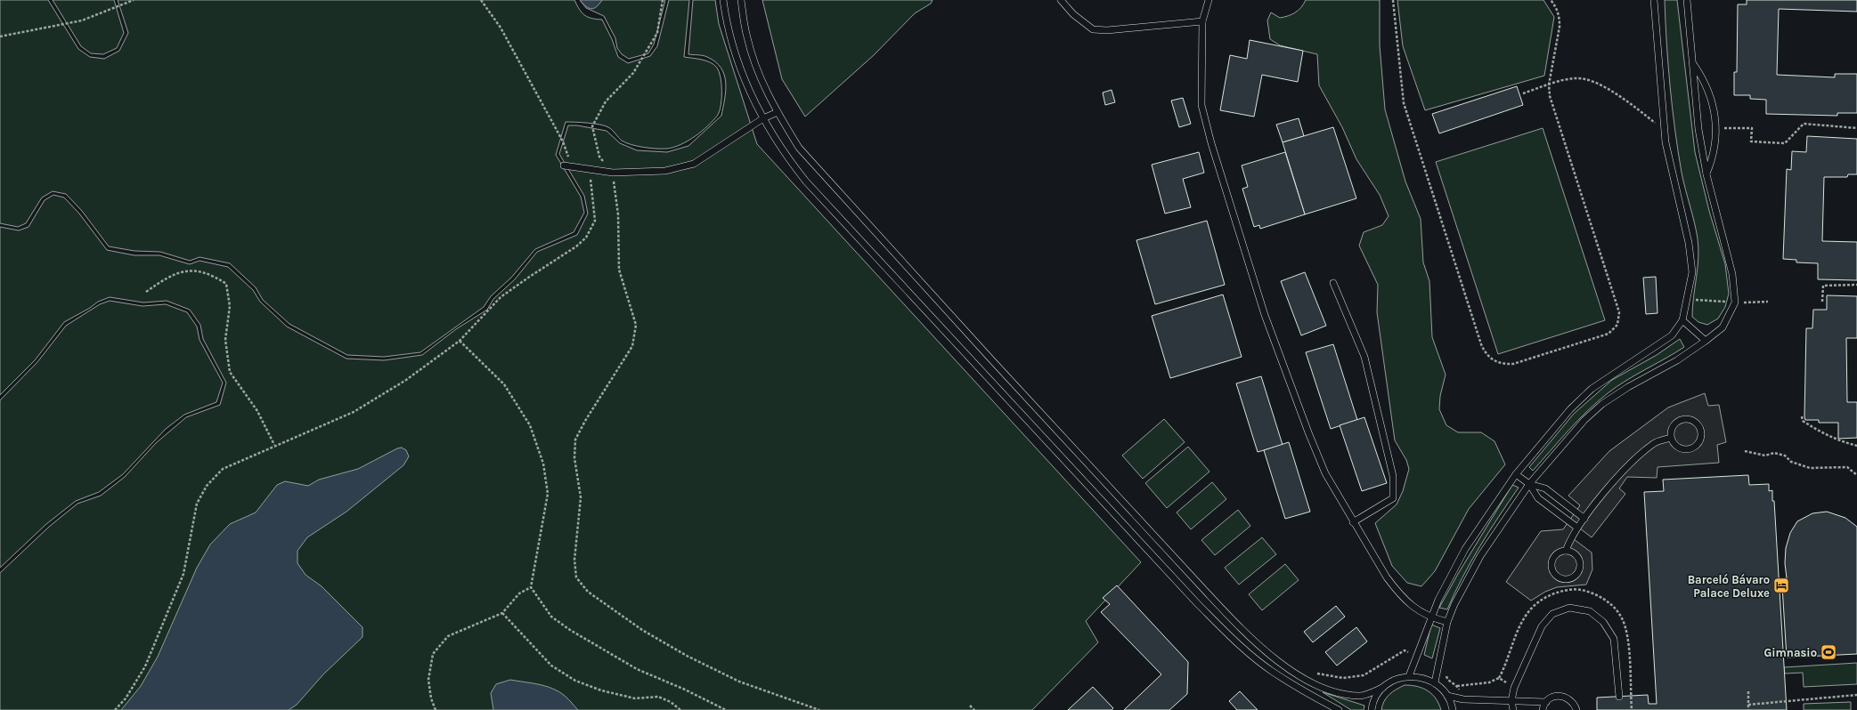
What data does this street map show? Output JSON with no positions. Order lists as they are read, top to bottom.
{
  "places": {
    "hotel": ["Barceló Bávaro Palace Deluxe"],
    "sports": ["Gimnasio"]
  }
}
